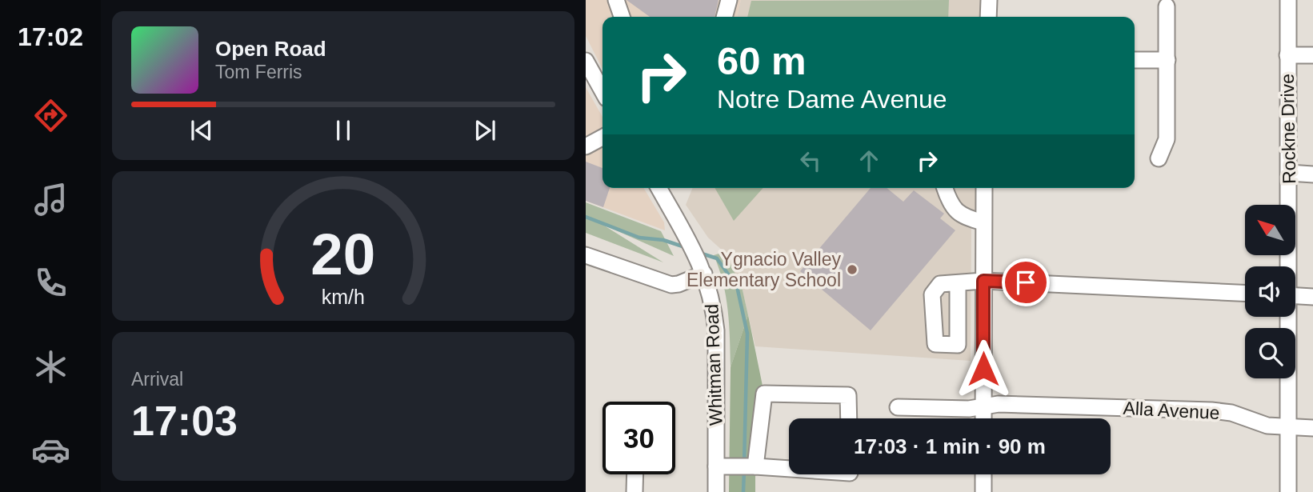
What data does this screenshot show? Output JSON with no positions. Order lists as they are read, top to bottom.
{
  "streets": {
    "street": ["Rockne Drive", "Whitman Road", "Alla Avenue"]
  },
  "crossings": [
    ["Rockne Drive", "Alla Avenue"]
  ],
  "places": ["Ygnacio Valley Elementary School"],
  "north": "top left",
  "page": {
    "tabs": "17:02",
    "turn": ["60 m", "Notre Dame Avenue"],
    "song": ["Open Road", "Tom Ferris"],
    "tile": ["Arrival", "17:03"],
    "limit": "30",
    "trip": "17:03 · 1 min · 90 m",
    "gauge": ["20", "km/h"]
  }
}
